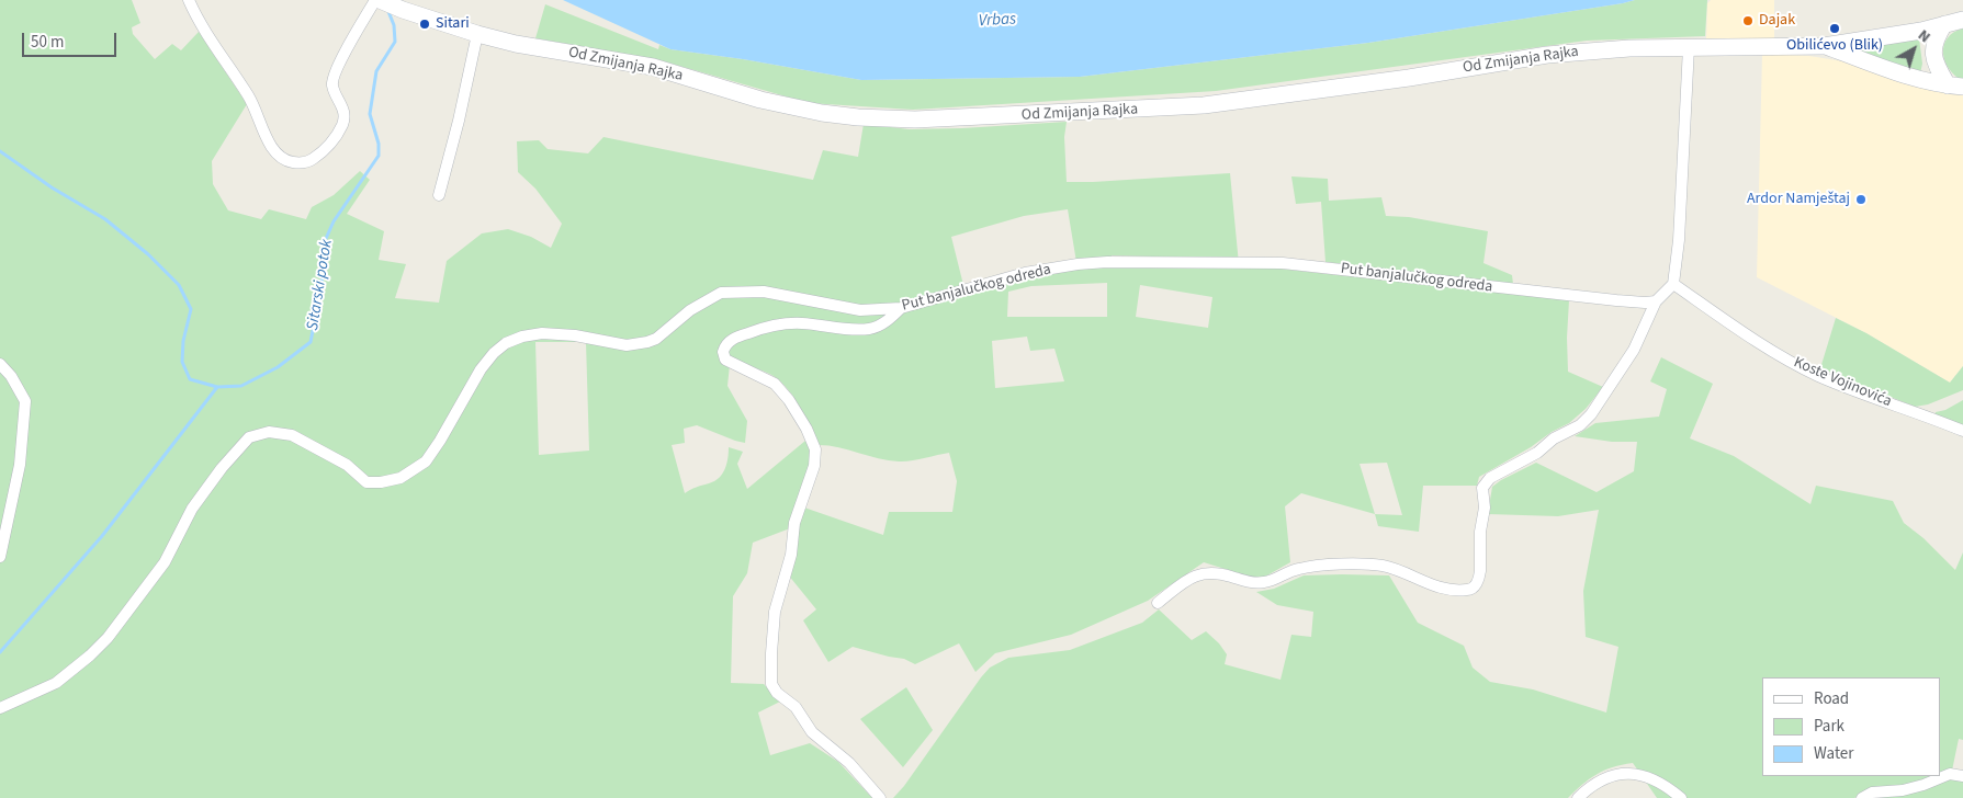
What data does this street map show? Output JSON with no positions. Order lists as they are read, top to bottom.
{
  "streets": {
    "street": ["Od Zmijanja Rajka", "Put banjalučkog odreda", "Koste Vojinovića"]
  },
  "water": ["Vrbas", "Sitarski potok"],
  "places": [
    "Dajak",
    "Sitari",
    "Obilićevo (Blik)",
    "Ardor Namještaj"
  ],
  "legend": ["Road", "Park", "Water"],
  "scale_bar": "50 m",
  "north": "top right"
}
